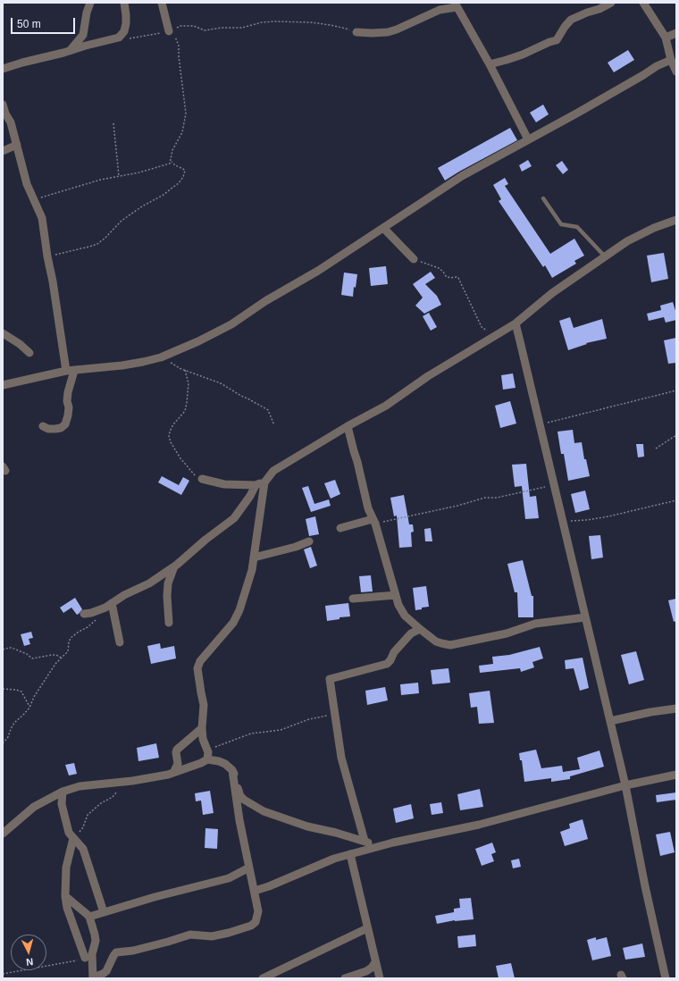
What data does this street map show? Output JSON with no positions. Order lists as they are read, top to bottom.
{
  "scale_bar": "50 m",
  "north": "bottom"
}
